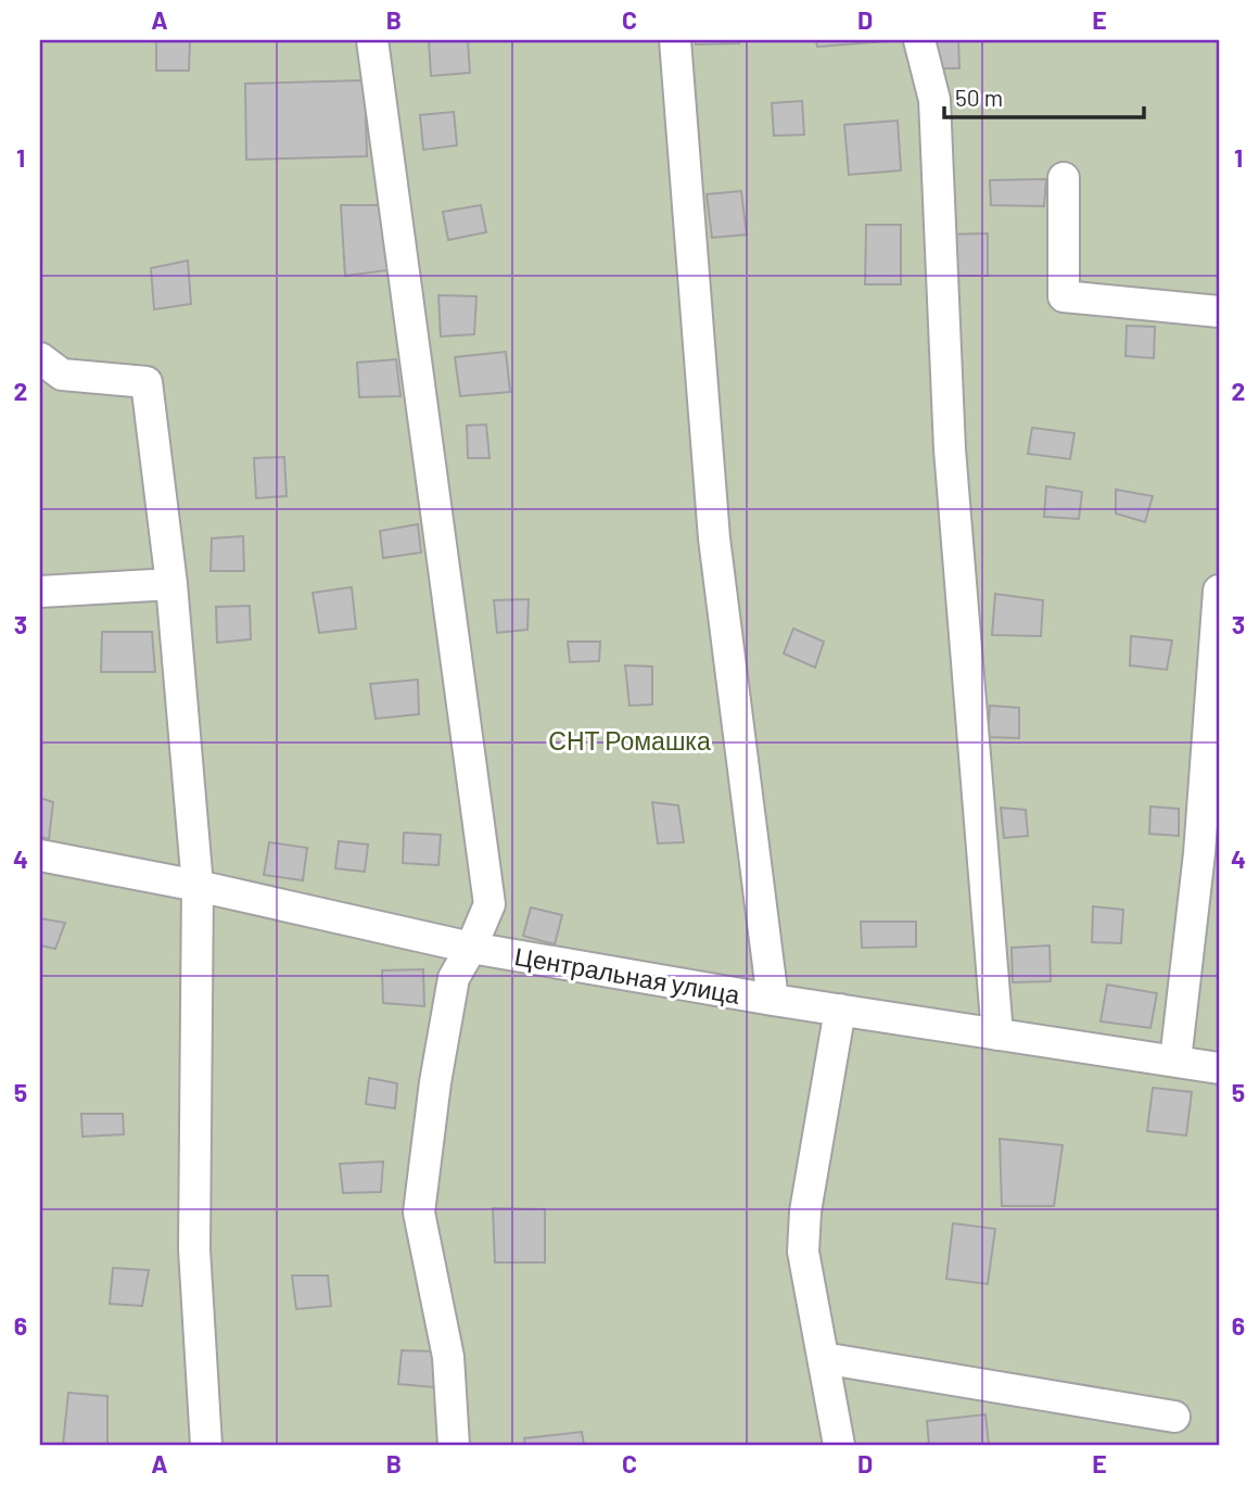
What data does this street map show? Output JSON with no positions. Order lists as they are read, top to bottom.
{
  "streets": {
    "street": ["Центральная улица"]
  },
  "parks": ["СНТ Ромашка"],
  "scale_bar": "50 m",
  "grid": {
    "columns": [
      "A",
      "B",
      "C",
      "D",
      "E"
    ],
    "rows": [
      "1",
      "2",
      "3",
      "4",
      "5",
      "6"
    ]
  }
}
